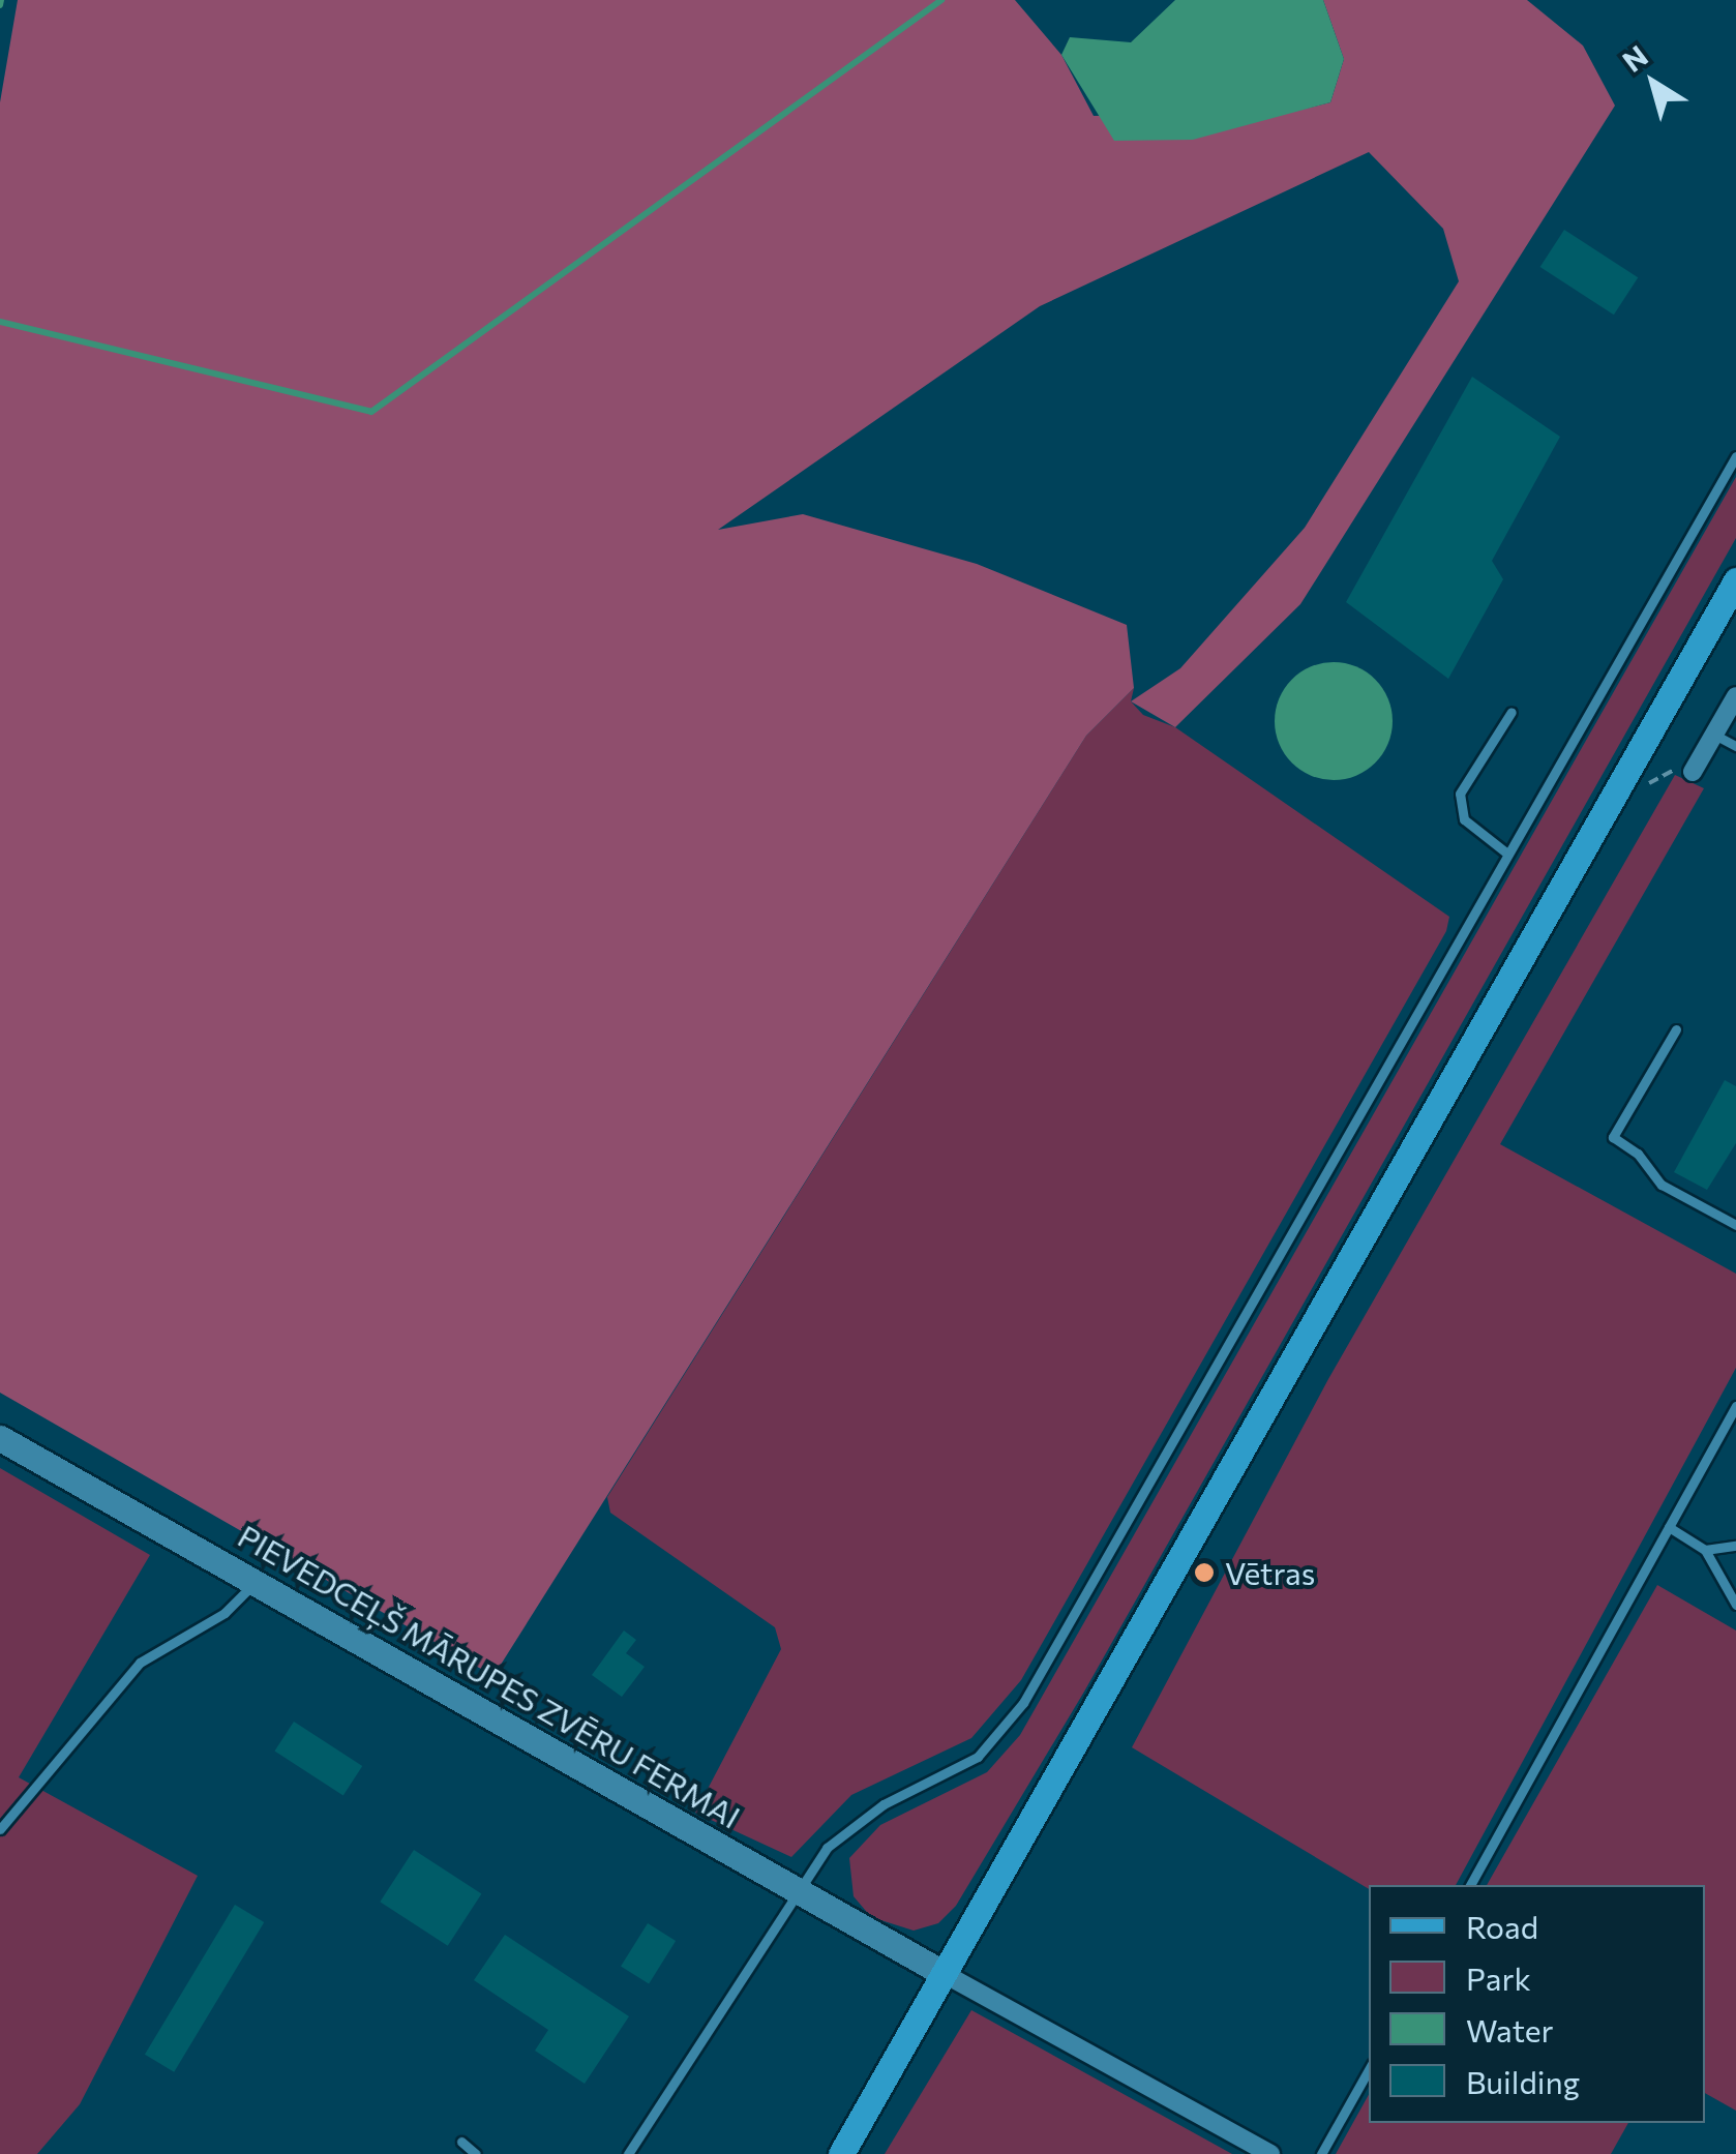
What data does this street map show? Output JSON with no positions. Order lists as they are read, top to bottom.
{
  "streets": {
    "street": ["PIEVEDCEĻŠ MĀRUPES ZVĒRU FERMAI"]
  },
  "places": ["Vētras"],
  "legend": [
    "Road",
    "Park",
    "Water",
    "Building"
  ],
  "north": "top left"
}
